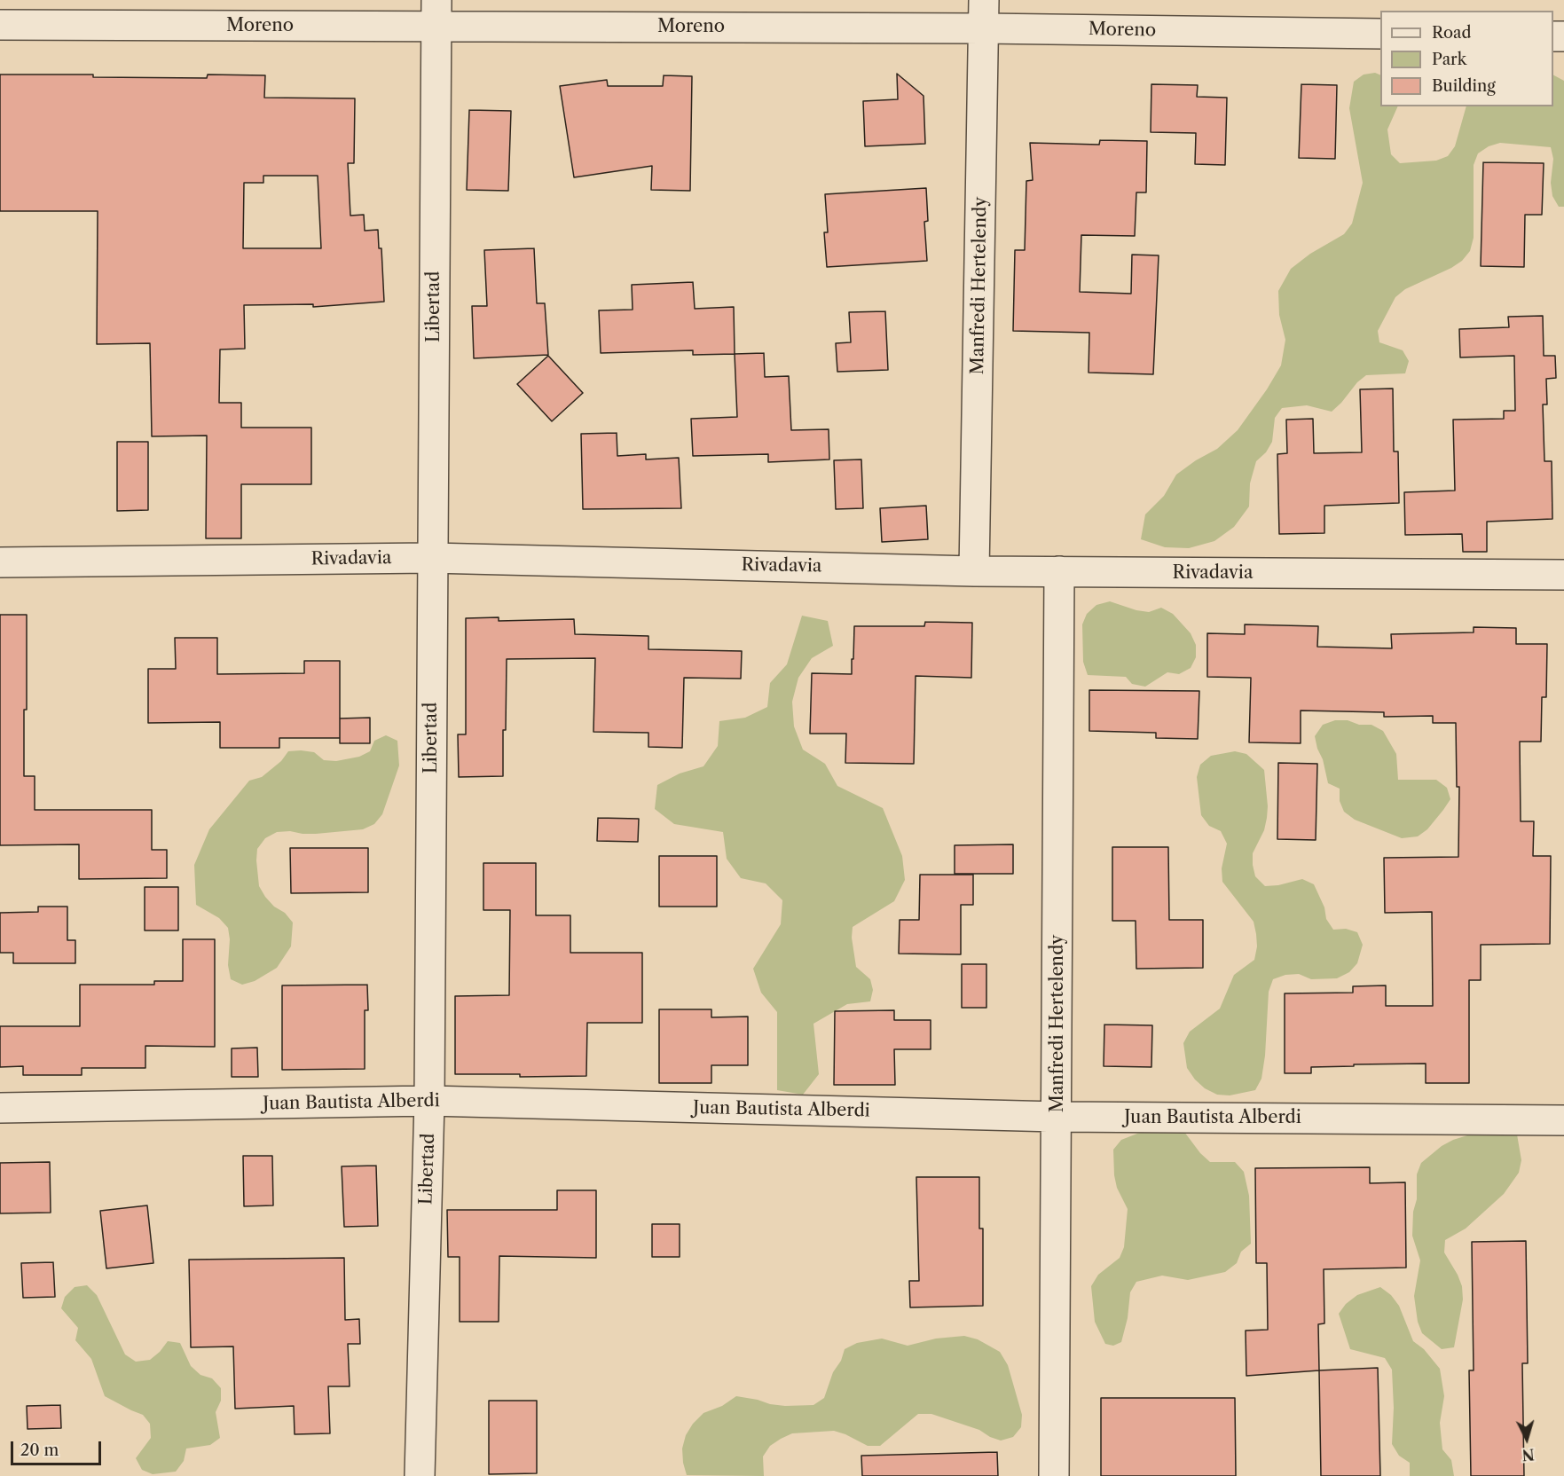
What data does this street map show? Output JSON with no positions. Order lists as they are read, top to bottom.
{
  "streets": {
    "street": [
      "Moreno",
      "Manfredi Hertelendy",
      "Libertad",
      "Rivadavia",
      "Juan Bautista Alberdi"
    ]
  },
  "crossings": [
    ["Moreno", "Manfredi Hertelendy"],
    ["Moreno", "Libertad"],
    ["Manfredi Hertelendy", "Rivadavia"],
    ["Manfredi Hertelendy", "Juan Bautista Alberdi"],
    ["Libertad", "Rivadavia"],
    ["Libertad", "Juan Bautista Alberdi"]
  ],
  "legend": ["Road", "Park", "Building"],
  "scale_bar": "20 m",
  "north": "bottom"
}
